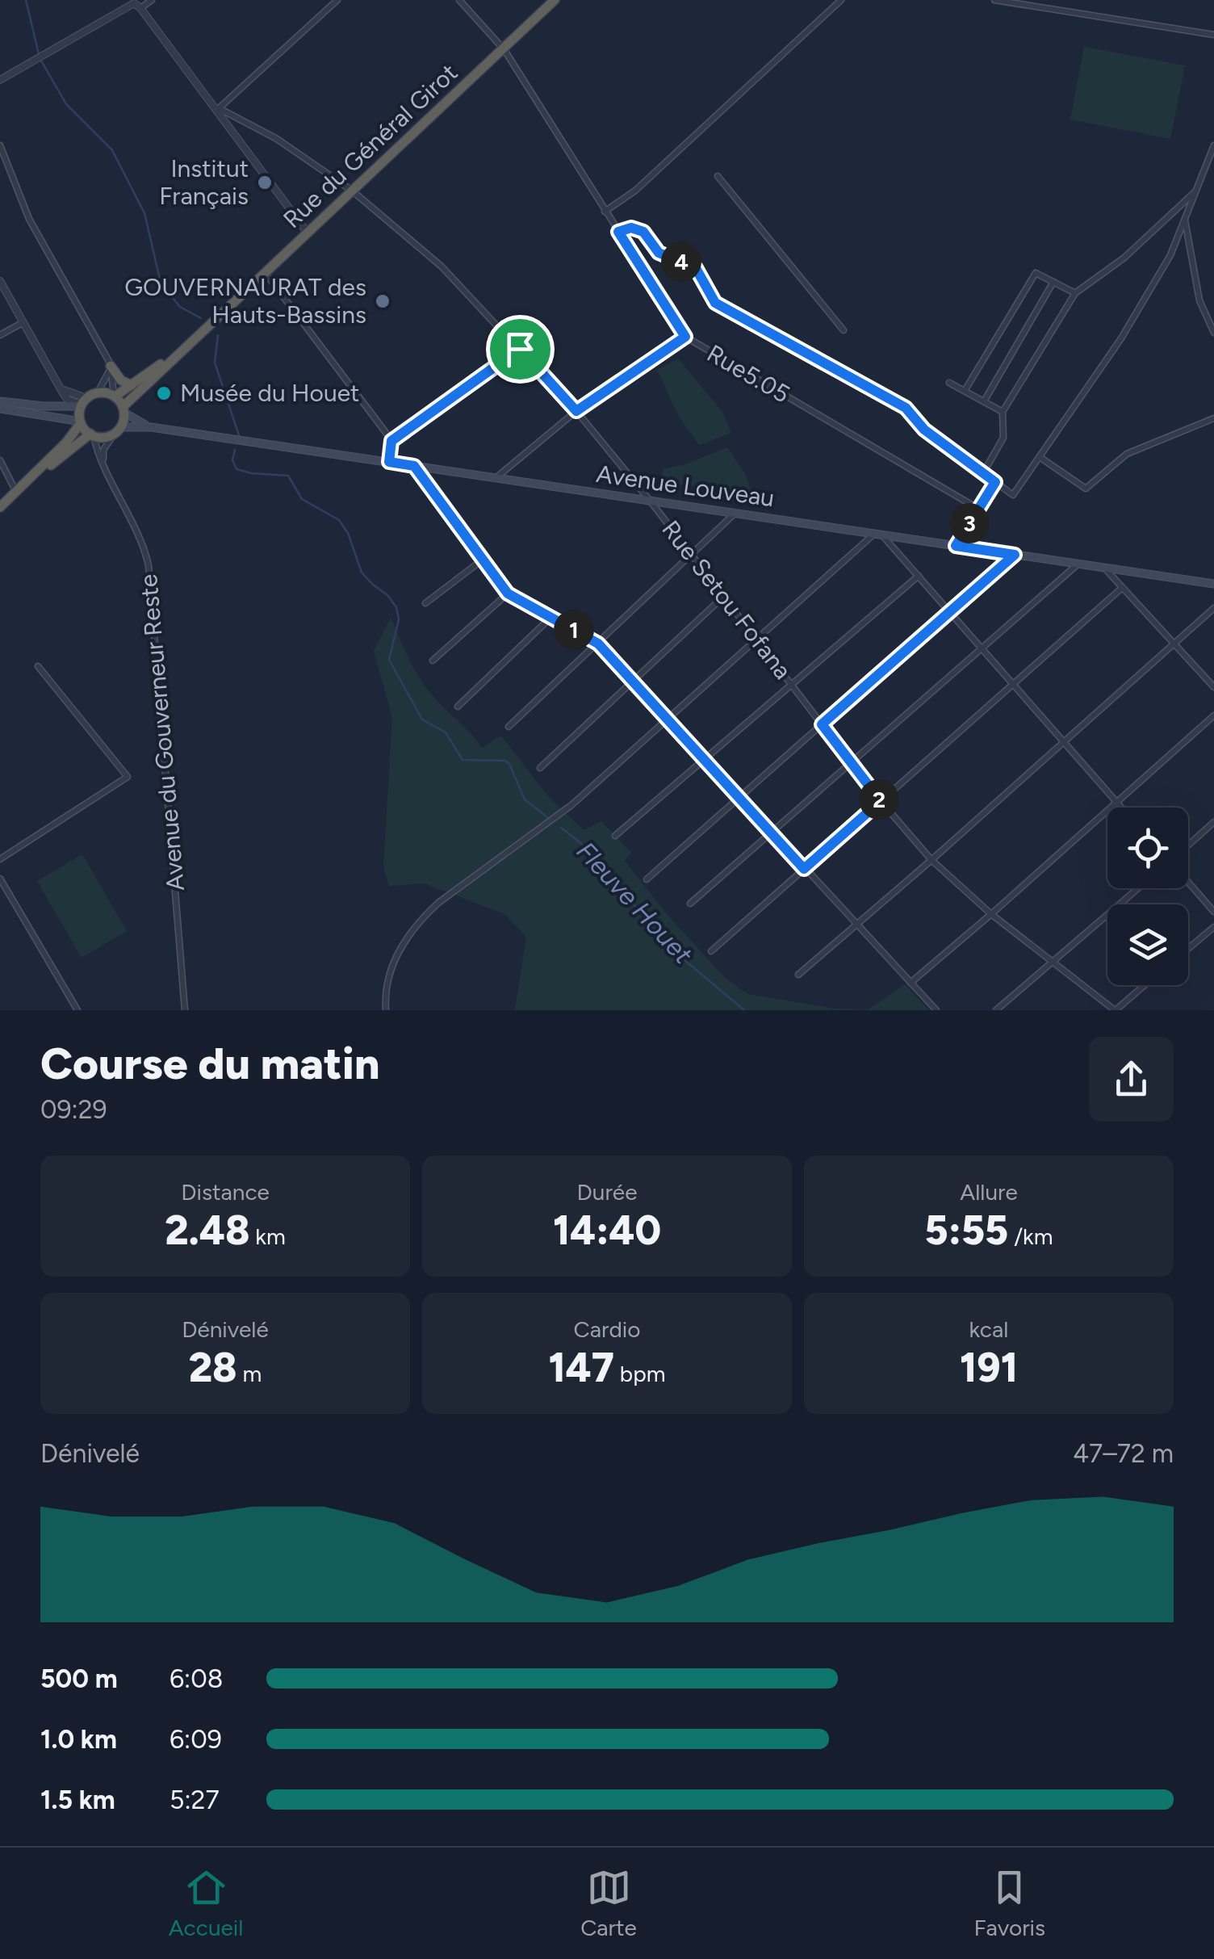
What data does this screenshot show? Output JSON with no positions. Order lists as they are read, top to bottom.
{
  "streets": {
    "highway": ["Rue du Général Girot"],
    "main road": ["Avenue Louveau"],
    "street": ["Rue5.05", "Rue Setou Fofana", "Avenue du Gouverneur Reste"]
  },
  "crossings": [
    ["Rue du Général Girot", "Rue5.05"],
    ["Rue du Général Girot", "Rue Setou Fofana"],
    ["Avenue Louveau", "Rue Setou Fofana"],
    ["Avenue Louveau", "Avenue du Gouverneur Reste"]
  ],
  "water": ["Fleuve Houet"],
  "places": ["Institut Français", "GOUVERNAURAT des Hauts-Bassins", "Musée du Houet"],
  "page": {
    "pins": [
      "4",
      "3",
      "1",
      "2"
    ],
    "heading": ["Course du matin", "09:29"],
    "stats": [
      ["Distance", "2.48 km"],
      ["Durée", "14:40"],
      ["Allure", "5:55 /km"],
      ["Dénivelé", "28 m"],
      ["Cardio", "147 bpm"],
      ["kcal", "191"]
    ],
    "chart": ["Dénivelé", "47–72 m"],
    "list": [
      {
        "name": "500 m",
        "note": "6:08"
      },
      {
        "name": "1.0 km",
        "note": "6:09"
      },
      {
        "name": "1.5 km",
        "note": "5:27"
      }
    ],
    "tabs": ["Accueil", "Carte", "Favoris"]
  }
}
